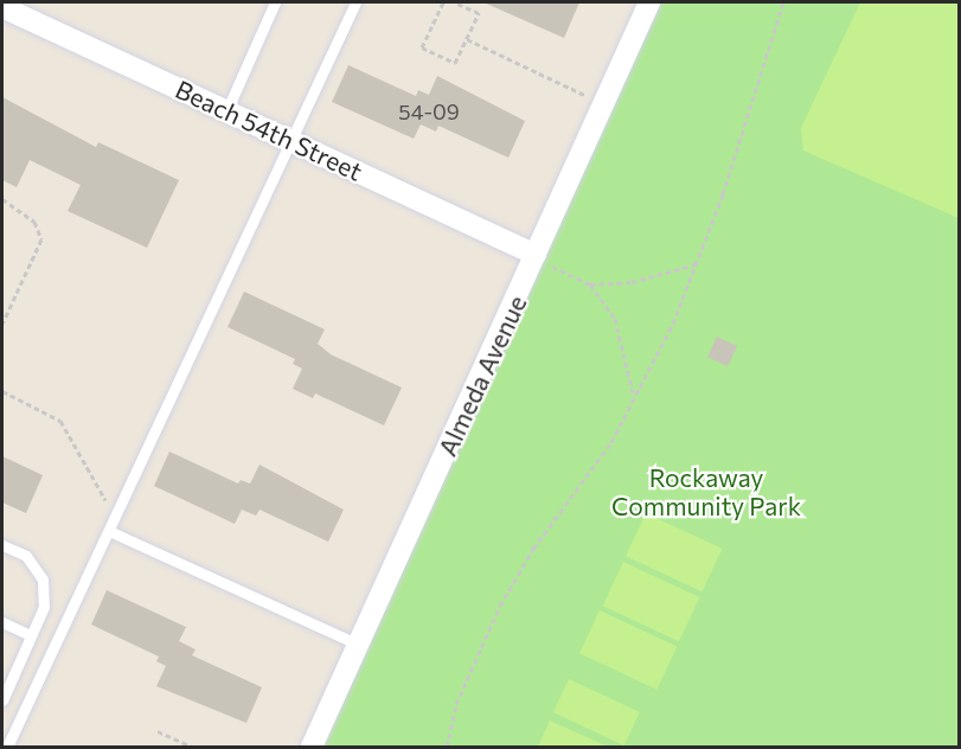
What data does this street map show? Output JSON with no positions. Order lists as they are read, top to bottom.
{
  "streets": {
    "street": ["Beach 54th Street", "Almeda Avenue"]
  },
  "crossings": [
    ["Beach 54th Street", "Almeda Avenue"]
  ],
  "parks": ["Rockaway Community Park"],
  "house_numbers": ["54-09"]
}
